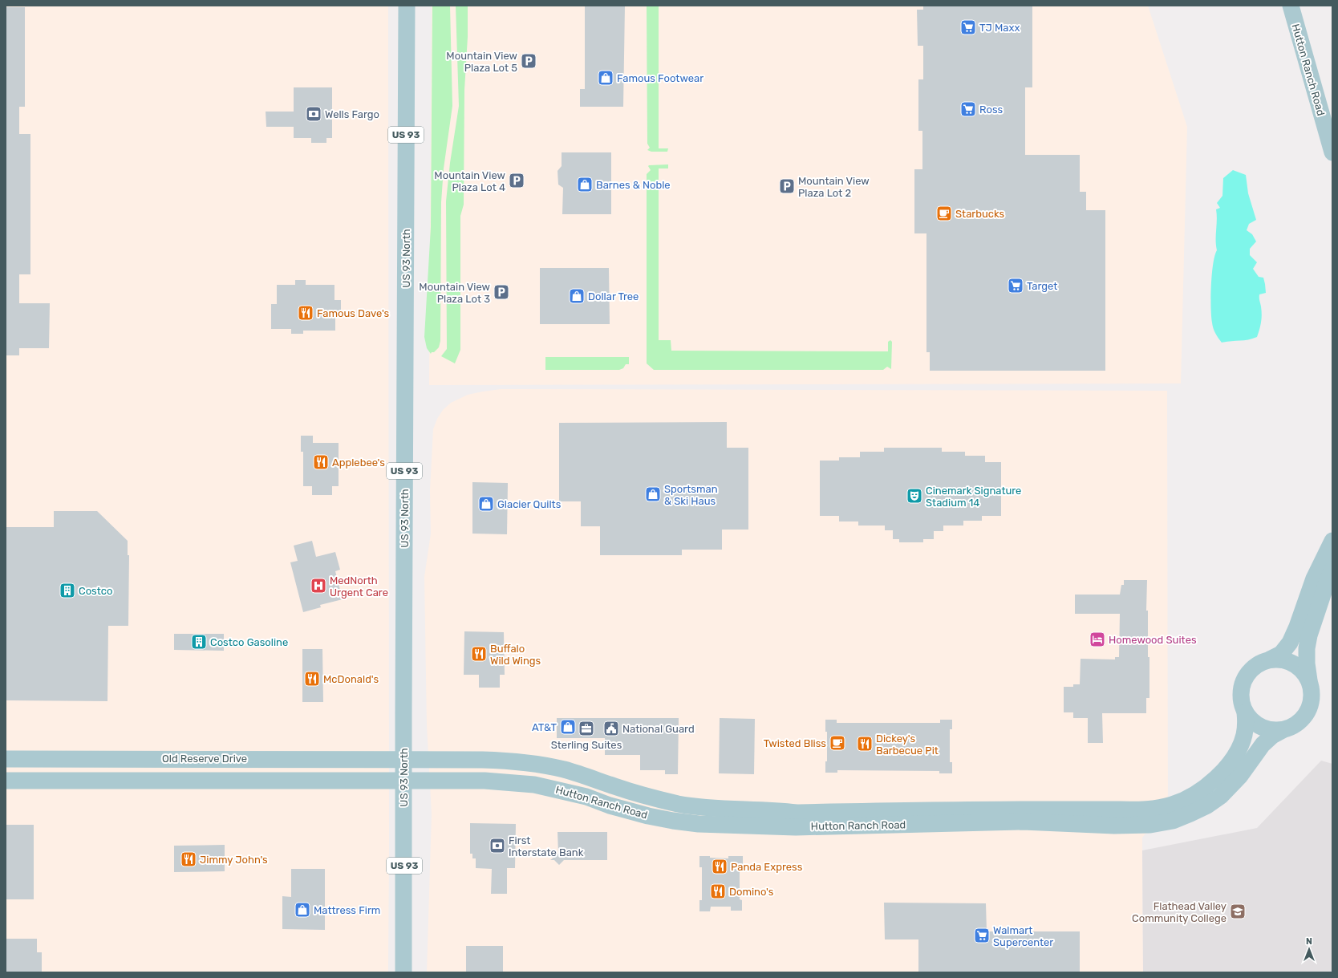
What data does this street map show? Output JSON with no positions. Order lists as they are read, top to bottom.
{
  "streets": {
    "main road": [
      "Hutton Ranch Road",
      "US 93",
      "US 93 North",
      "Old Reserve Drive"
    ]
  },
  "crossings": [
    ["Hutton Ranch Road", "US 93 North"],
    ["Hutton Ranch Road", "Old Reserve Drive"],
    ["US 93 North", "Old Reserve Drive"]
  ],
  "places": {
    "supermarket": [
      "TJ Maxx",
      "Ross",
      "Target",
      "Walmart Supercenter"
    ],
    "parking": [
      "Mountain View Plaza Lot 5",
      "Mountain View Plaza Lot 4",
      "Mountain View Plaza Lot 2",
      "Mountain View Plaza Lot 3"
    ],
    "shop": [
      "Famous Footwear",
      "Barnes & Noble",
      "Dollar Tree",
      "Sportsman & Ski Haus",
      "Glacier Quilts",
      "AT&T",
      "Mattress Firm"
    ],
    "bank": ["Wells Fargo", "First Interstate Bank"],
    "cafe": ["Starbucks", "Twisted Bliss"],
    "restaurant": [
      "Famous Dave's",
      "Applebee's",
      "Buffalo Wild Wings",
      "McDonald's",
      "Dickey's Barbecue Pit",
      "Jimmy John's",
      "Panda Express",
      "Domino's"
    ],
    "theatre": ["Cinemark Signature Stadium 14"],
    "hospital": ["MedNorth Urgent Care"],
    "building": ["Costco", "Costco Gasoline"],
    "hotel": ["Homewood Suites"],
    "office": ["Sterling Suites"],
    "public building": ["National Guard"],
    "school or university": ["Flathead Valley Community College"]
  },
  "north": "top"
}
